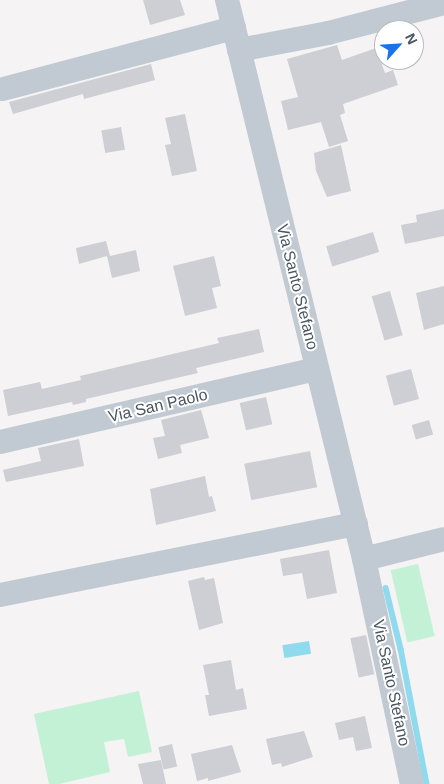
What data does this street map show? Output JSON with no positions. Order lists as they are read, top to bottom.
{
  "streets": {
    "street": ["Via Santo Stefano", "Via San Paolo"]
  },
  "crossings": [
    ["Via Santo Stefano", "Via San Paolo"]
  ],
  "north": "top right"
}
